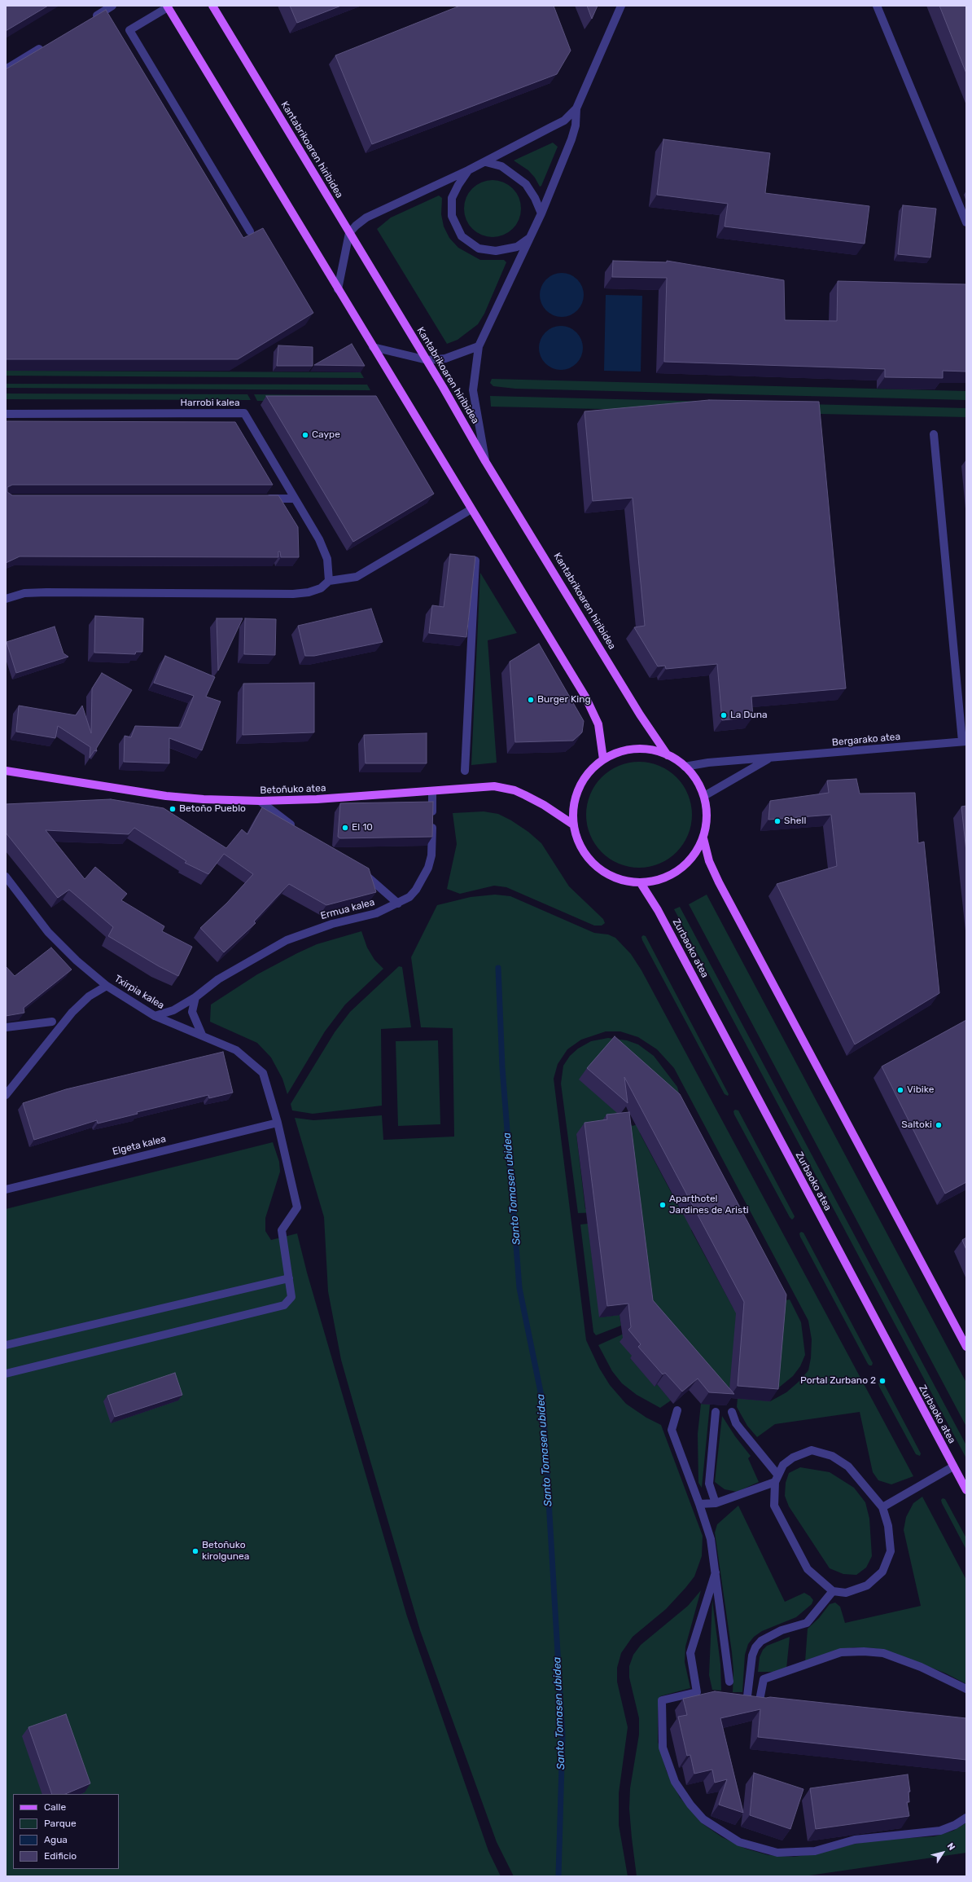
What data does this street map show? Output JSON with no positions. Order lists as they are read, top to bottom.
{
  "streets": {
    "main road": ["Kantabrikoaren hiribidea", "Betoñuko atea", "Zurbaoko atea"],
    "street": [
      "Harrobi kalea",
      "Bergarako atea",
      "Ermua kalea",
      "Txirpia kalea",
      "Elgeta kalea"
    ]
  },
  "crossings": [
    ["Betoñuko atea", "Ermua kalea"],
    ["Ermua kalea", "Txirpia kalea"],
    ["Txirpia kalea", "Elgeta kalea"]
  ],
  "water": ["Santo Tomasen ubidea"],
  "places": [
    "Caype",
    "Burger King",
    "La Duna",
    "Betoño Pueblo",
    "Shell",
    "El 10",
    "Vibike",
    "Saltoki",
    "Aparthotel Jardines de Aristi",
    "Portal Zurbano 2",
    "Betoñuko kirolgunea"
  ],
  "legend": [
    "Calle",
    "Parque",
    "Agua",
    "Edificio"
  ],
  "north": "top right"
}
